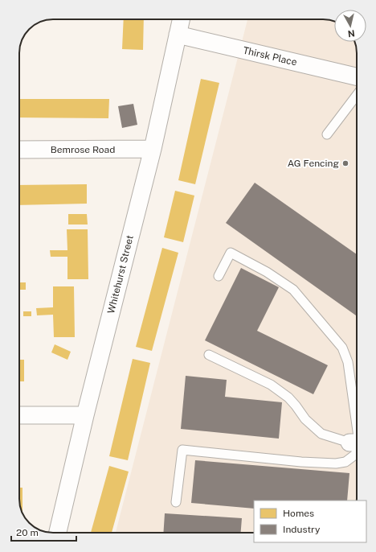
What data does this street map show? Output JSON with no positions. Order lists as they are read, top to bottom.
{
  "streets": {
    "street": ["Thirsk Place", "Bemrose Road", "Whitehurst Street"]
  },
  "crossings": [
    ["Thirsk Place", "Whitehurst Street"],
    ["Bemrose Road", "Whitehurst Street"]
  ],
  "places": ["AG Fencing"],
  "legend": ["Homes", "Industry"],
  "scale_bar": "20 m",
  "north": "bottom"
}
